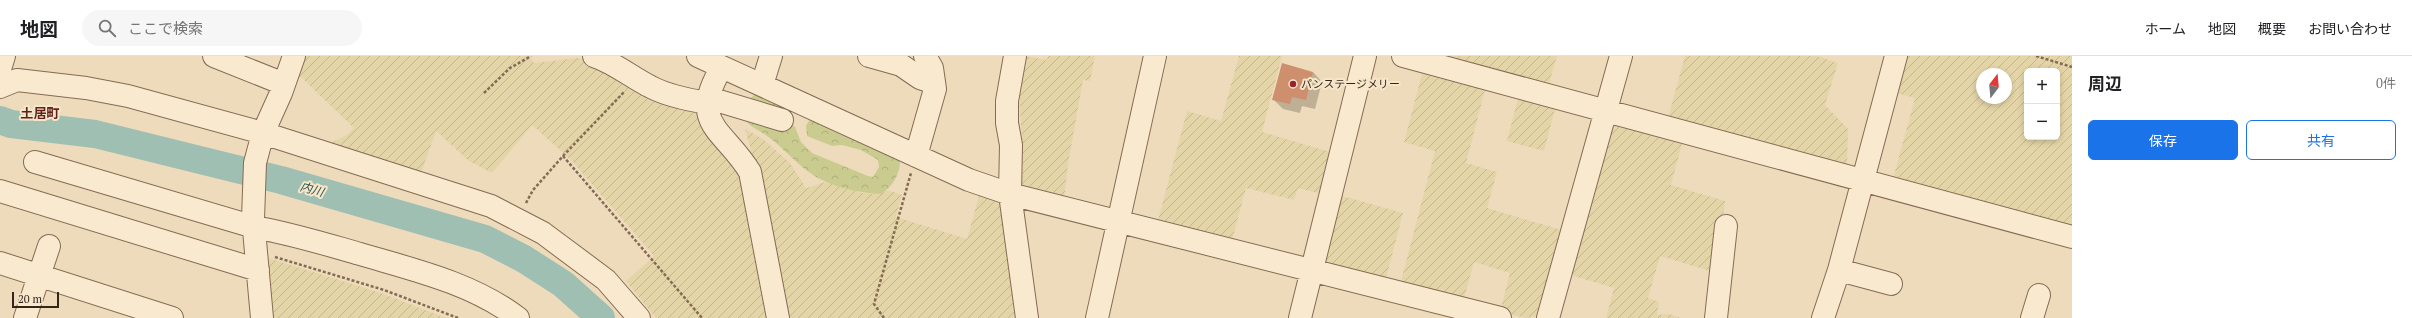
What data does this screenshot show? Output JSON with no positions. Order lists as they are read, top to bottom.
{
  "districts": ["土居町"],
  "water": ["内川"],
  "places": ["パンステージメリー"],
  "scale_bar": "20 m",
  "north": "top",
  "page": {
    "header": "地図",
    "search": "ここで検索",
    "nav": [
      "ホーム",
      "地図",
      "概要",
      "お問い合わせ"
    ],
    "heading": ["周辺", "0件"],
    "map_buttons": ["+", "−"],
    "buttons": ["保存", "共有"],
    "scale": "20 m"
  }
}
